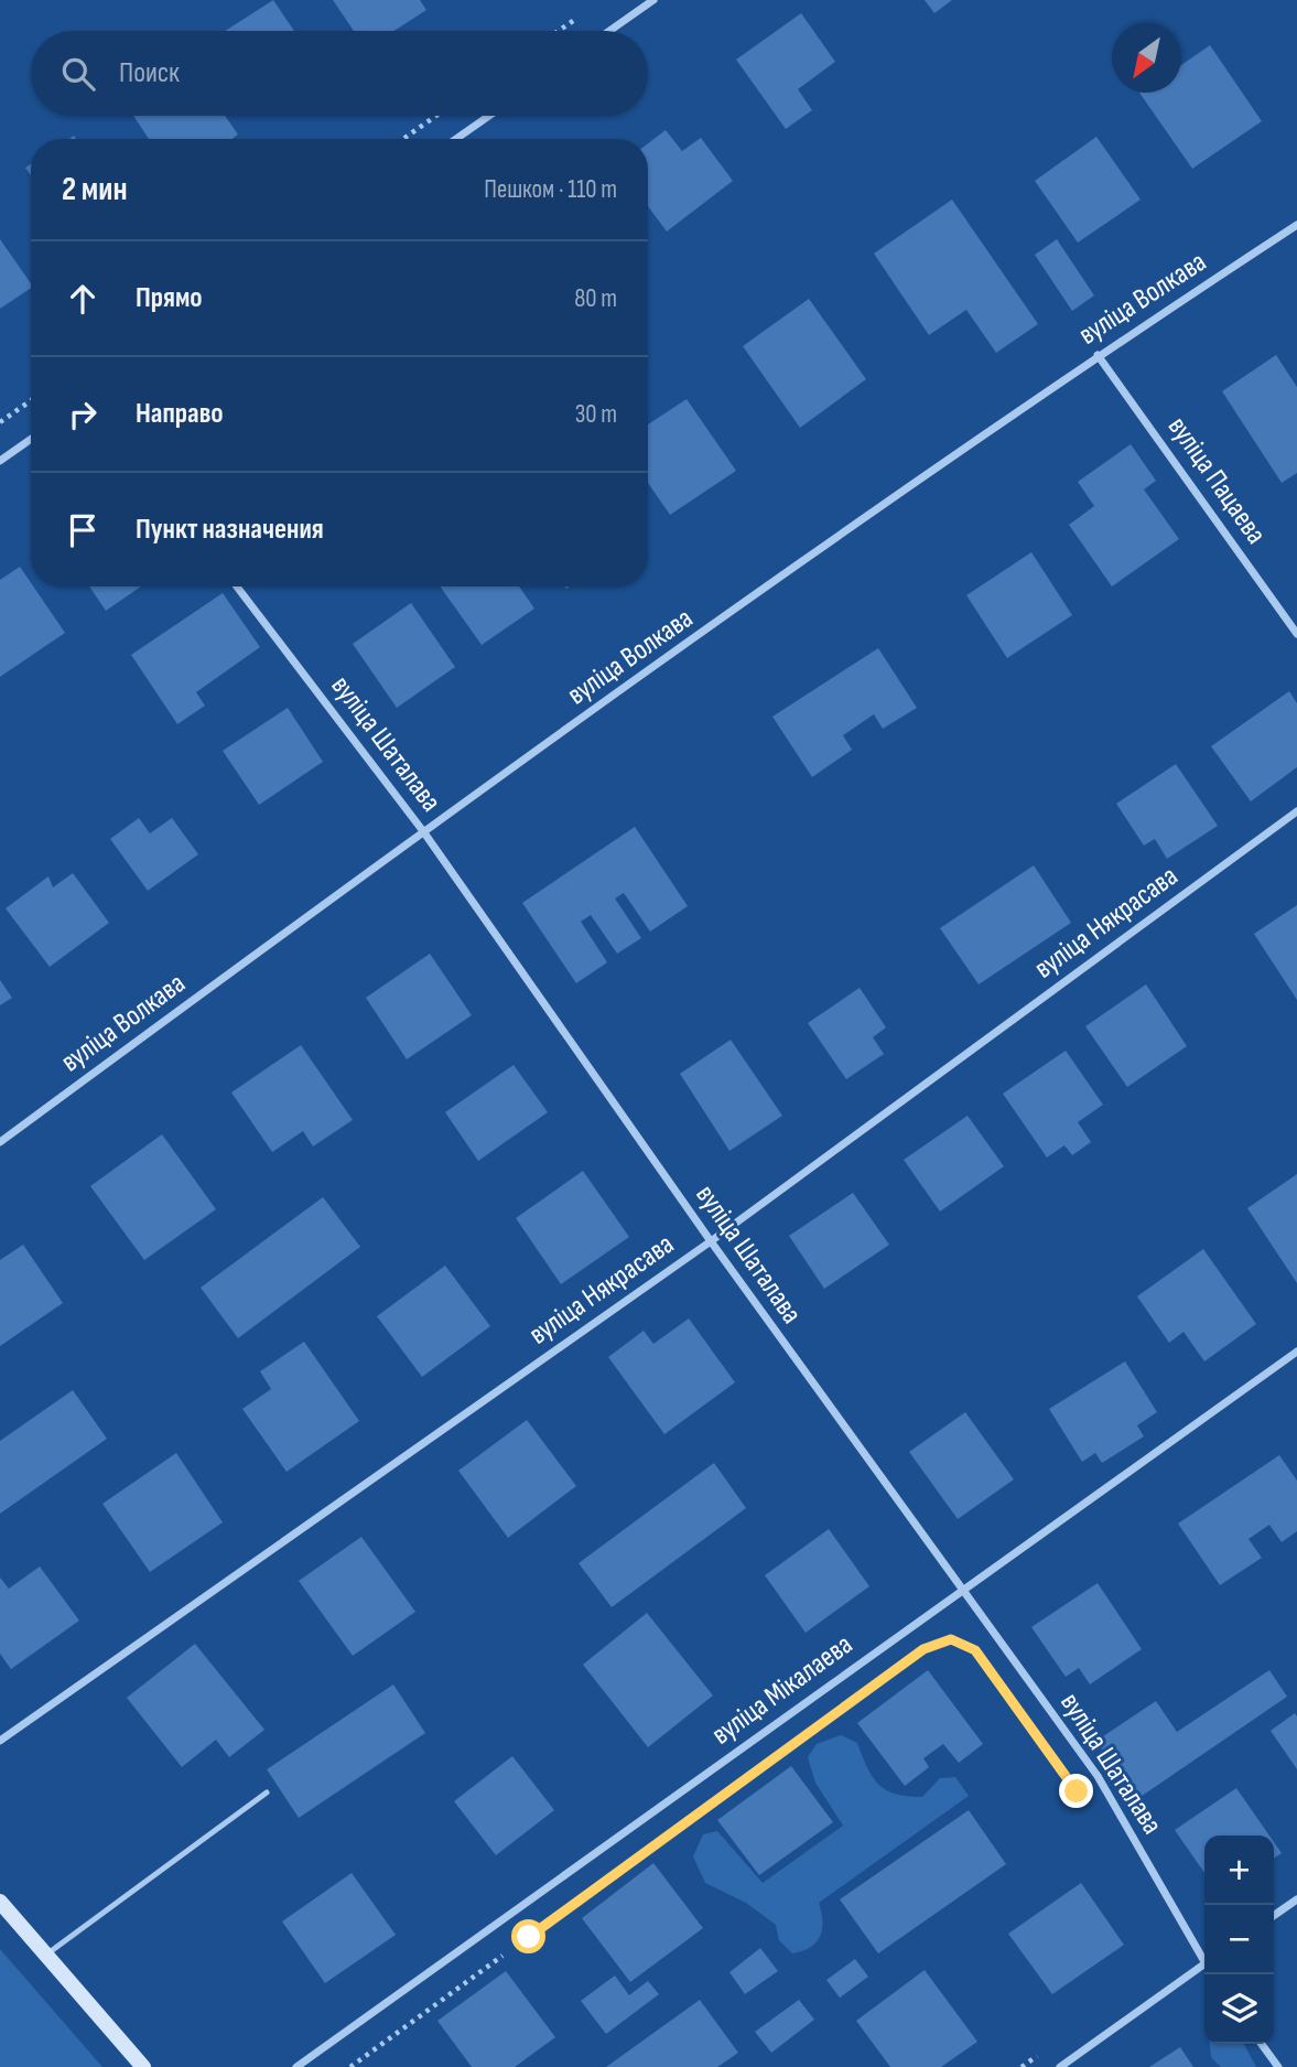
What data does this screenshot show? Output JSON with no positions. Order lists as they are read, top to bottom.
{
  "streets": {
    "street": [
      "вуліца Волкава",
      "вуліца Пацаева",
      "вуліца Шаталава",
      "вуліца Някрасава",
      "вуліца Мікалаева"
    ]
  },
  "crossings": [
    ["вуліца Волкава", "вуліца Пацаева"],
    ["вуліца Волкава", "вуліца Шаталава"],
    ["вуліца Шаталава", "вуліца Някрасава"],
    ["вуліца Шаталава", "вуліца Мікалаева"]
  ],
  "north": "bottom left",
  "page": {
    "search": "Поиск",
    "heading": ["2 мин", "Пешком · 110 m"],
    "list": [
      ["Прямо", "80 m"],
      ["Направо", "30 m"],
      "Пункт назначения"
    ],
    "map_buttons": ["+", "−"]
  }
}
